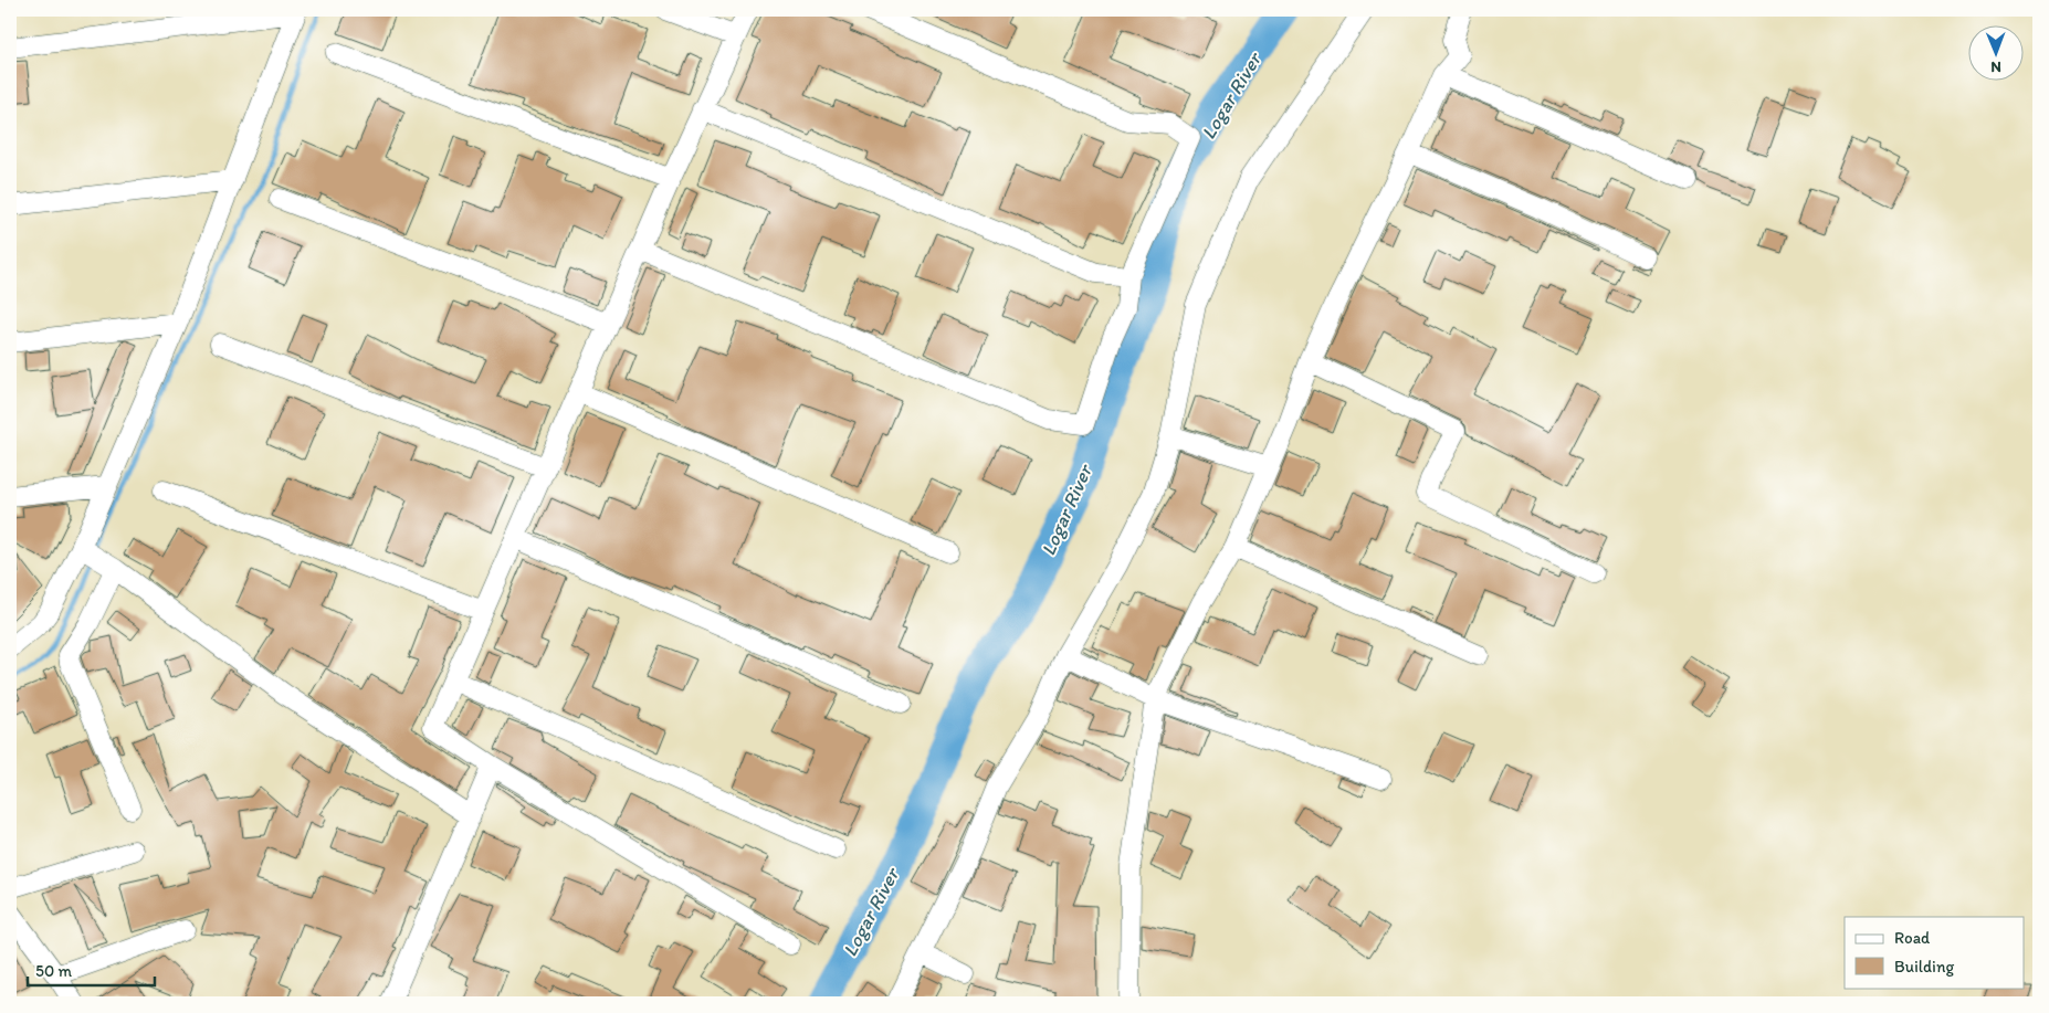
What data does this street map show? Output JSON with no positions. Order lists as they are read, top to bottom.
{
  "water": ["Logar River"],
  "legend": ["Road", "Building"],
  "scale_bar": "50 m",
  "north": "bottom"
}
